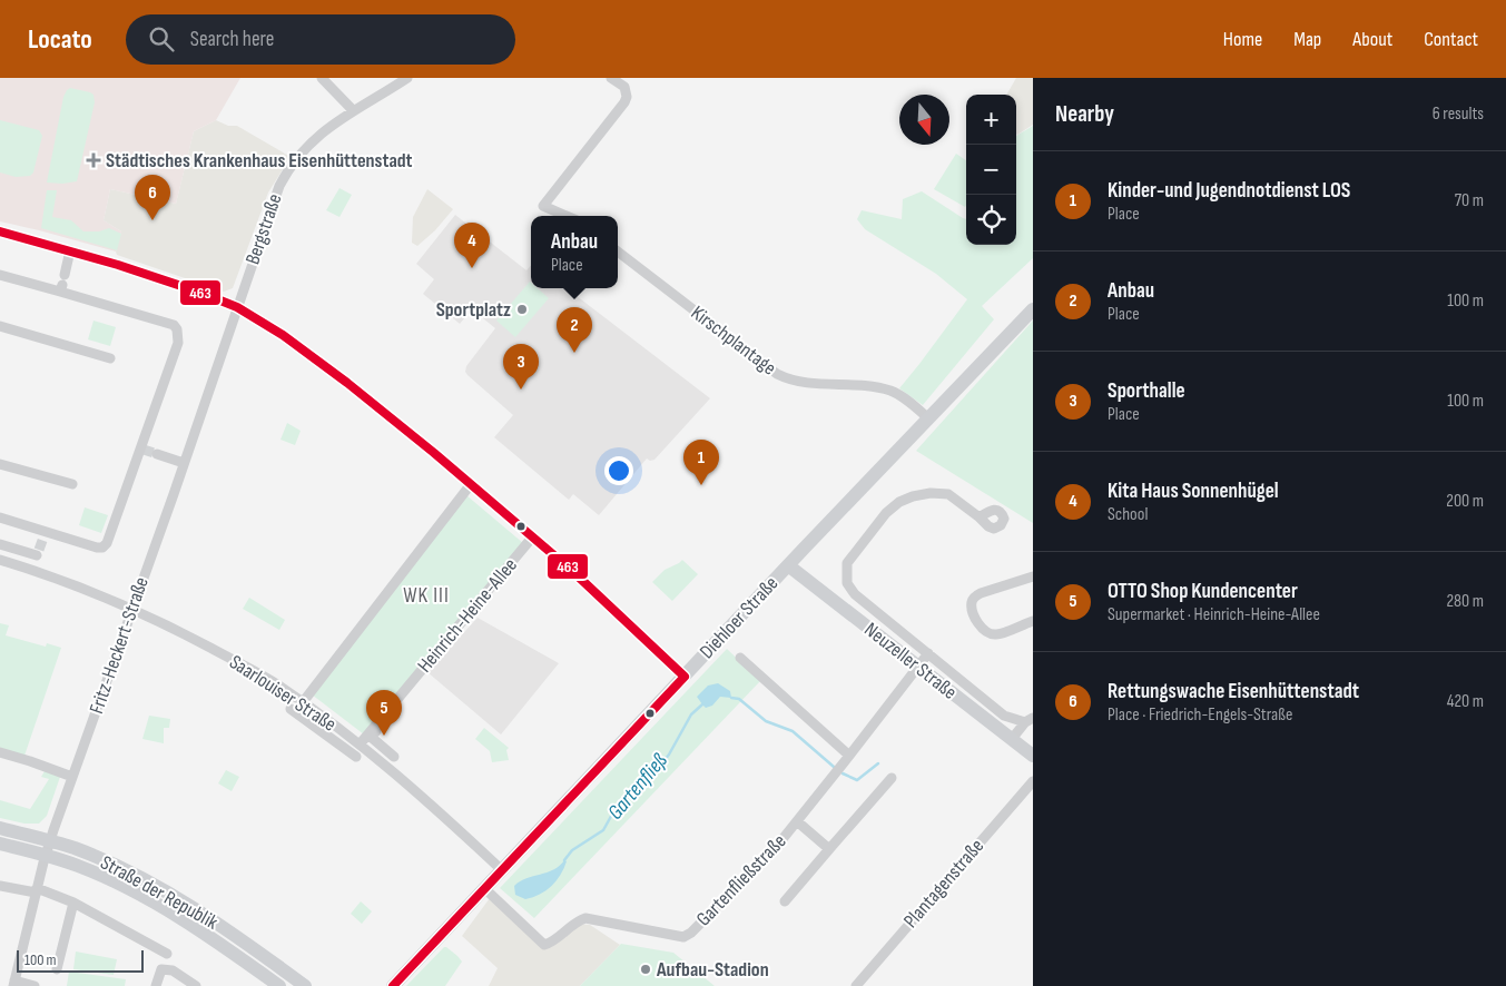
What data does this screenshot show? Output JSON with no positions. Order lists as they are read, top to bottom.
{
  "streets": {
    "street": [
      "Bergstraße",
      "Kirschplantage",
      "Heinrich-Heine-Allee",
      "Diehloer Straße",
      "Fritz-Heckert-Straße",
      "Neuzeller Straße",
      "Saarlouiser Straße",
      "Gartenfließstraße",
      "Plantagenstraße",
      "Straße der Republik"
    ]
  },
  "crossings": [
    ["Bergstraße", "Fritz-Heckert-Straße"],
    ["Kirschplantage", "Diehloer Straße"],
    ["Heinrich-Heine-Allee", "Saarlouiser Straße"],
    ["Diehloer Straße", "Neuzeller Straße"],
    ["Diehloer Straße", "Saarlouiser Straße"],
    ["Diehloer Straße", "Gartenfließstraße"],
    ["Fritz-Heckert-Straße", "Saarlouiser Straße"],
    ["Fritz-Heckert-Straße", "Straße der Republik"],
    ["Neuzeller Straße", "Gartenfließstraße"]
  ],
  "districts": ["WK III"],
  "water": ["Gartenfließ"],
  "places": {
    "health": ["Städtisches Krankenhaus Eisenhüttenstadt"],
    "other": ["Sportplatz", "Aufbau-Stadion"]
  },
  "lines": ["transit line 463"],
  "scale_bar": "100 m",
  "north": "bottom",
  "page": {
    "header": "Locato",
    "search": "Search here",
    "nav": [
      "Home",
      "Map",
      "About",
      "Contact"
    ],
    "heading": ["Nearby", "6 results"],
    "map_buttons": ["+", "−"],
    "list": [
      {
        "mark": "1",
        "name": "Kinder-und Jugendnotdienst LOS",
        "note": "Place",
        "value": "70 m"
      },
      {
        "mark": "2",
        "name": "Anbau",
        "note": "Place",
        "value": "100 m"
      },
      {
        "mark": "3",
        "name": "Sporthalle",
        "note": "Place",
        "value": "100 m"
      },
      {
        "mark": "4",
        "name": "Kita Haus Sonnenhügel",
        "note": "School",
        "value": "200 m"
      },
      {
        "mark": "5",
        "name": "OTTO Shop Kundencenter",
        "note": "Supermarket · Heinrich-Heine-Allee",
        "value": "280 m"
      },
      {
        "mark": "6",
        "name": "Rettungswache Eisenhüttenstadt",
        "note": "Place · Friedrich-Engels-Straße",
        "value": "420 m"
      }
    ],
    "pins": [
      "6",
      "4",
      "2",
      "3",
      "1",
      "5"
    ],
    "popup": ["Anbau", "Place"],
    "scale": "100 m"
  }
}
